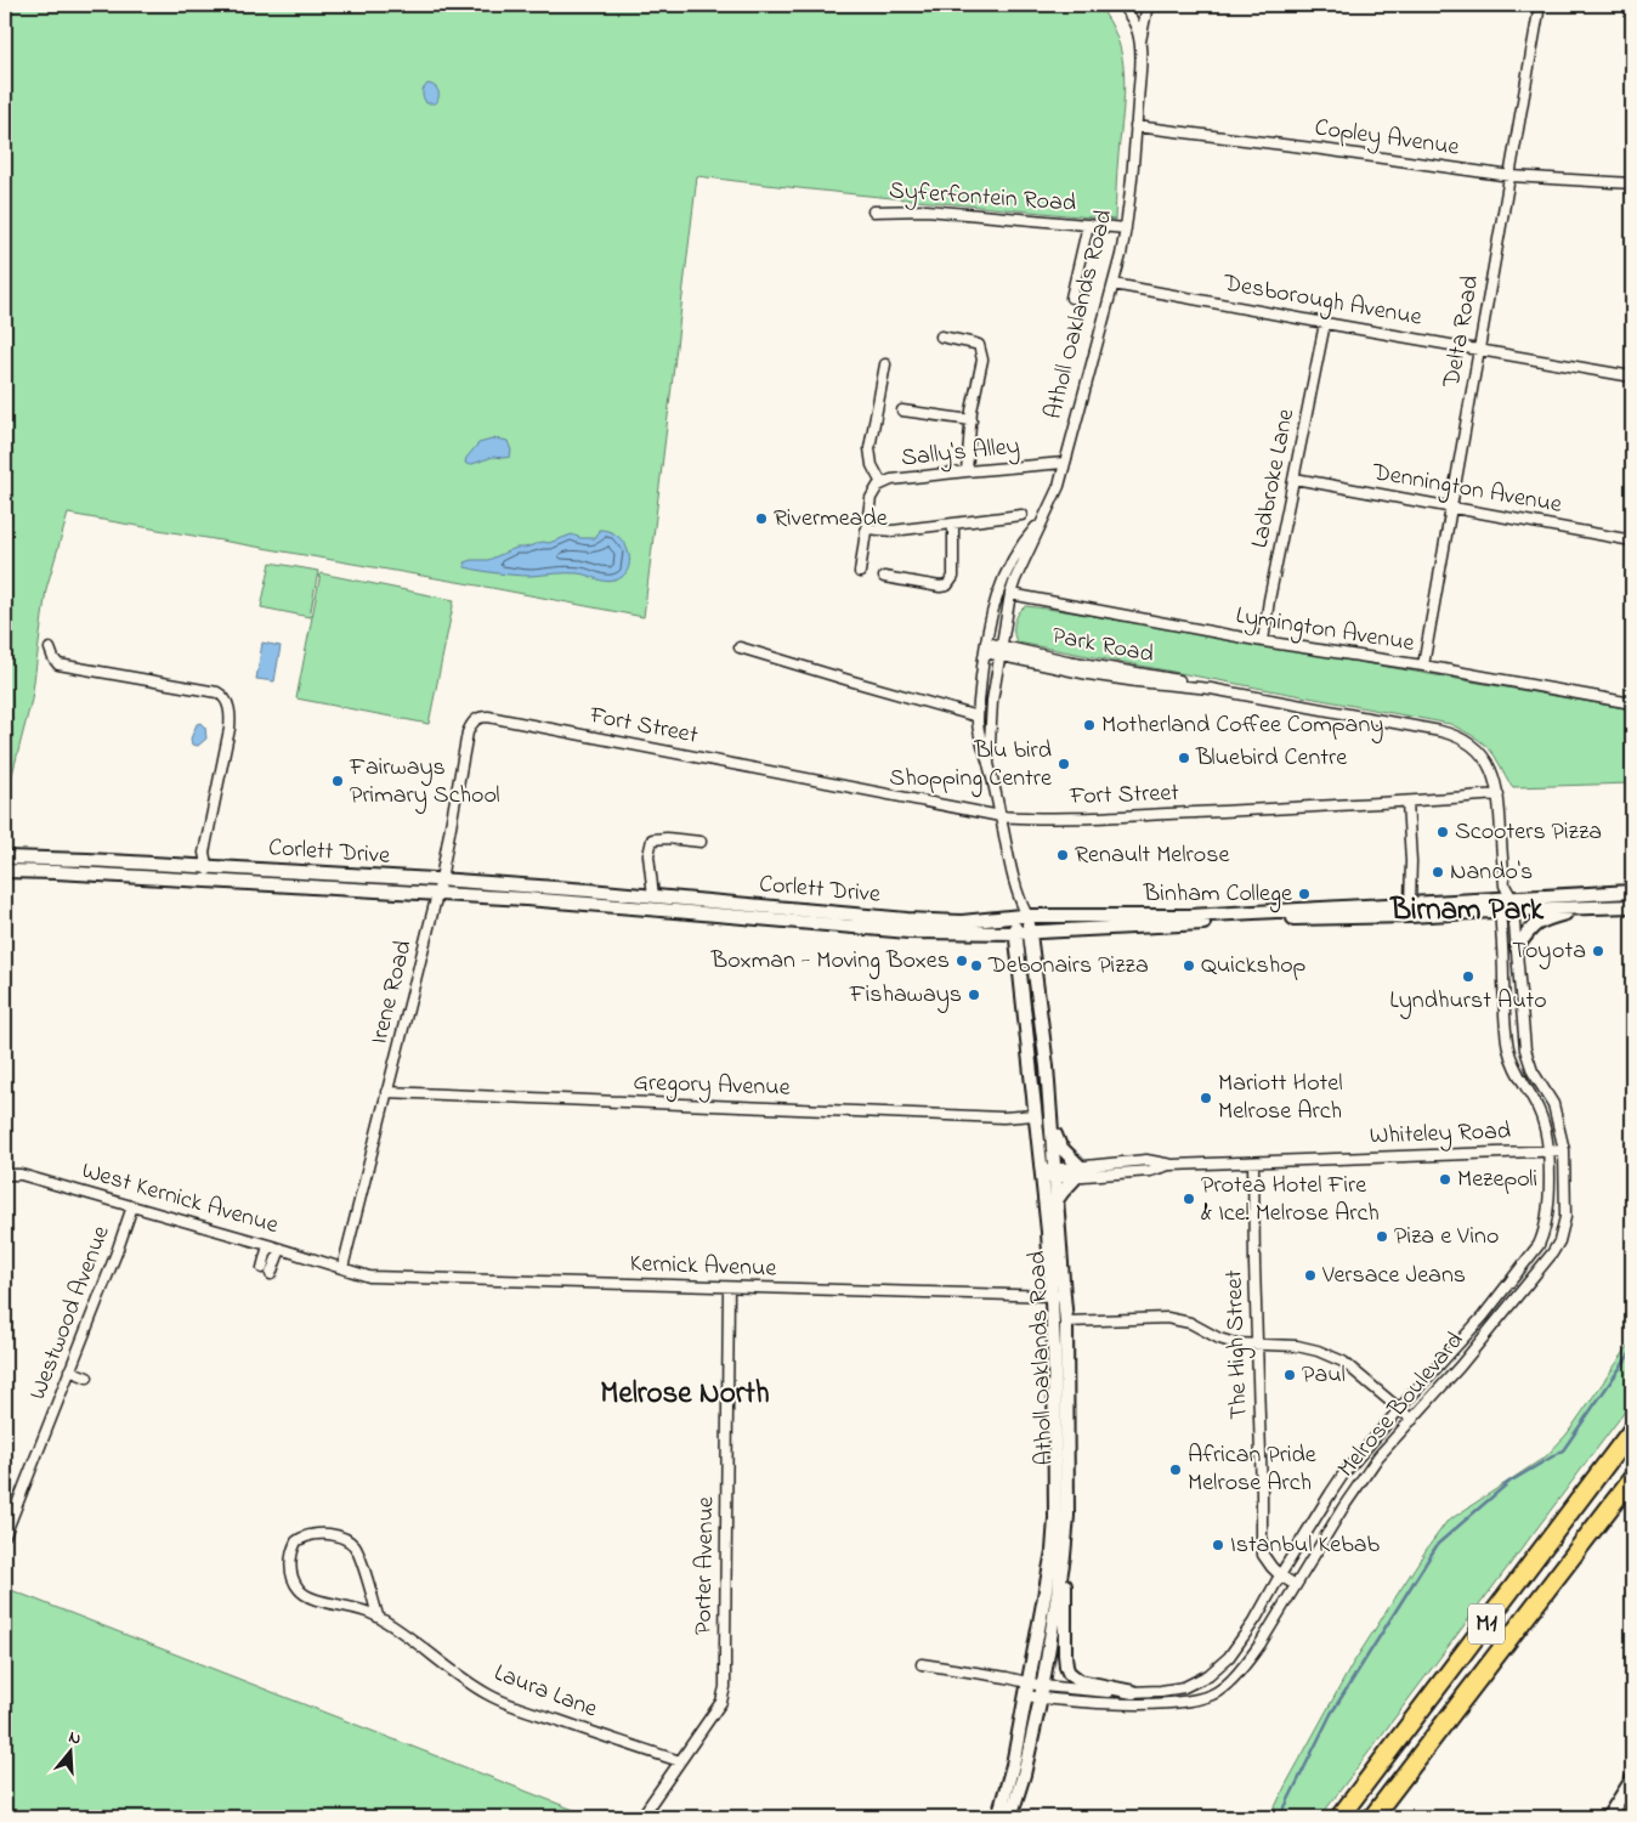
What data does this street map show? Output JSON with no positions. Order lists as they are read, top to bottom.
{
  "streets": {
    "highway": ["M1"],
    "main road": ["Atholl Oaklands Road", "Corlett Drive"],
    "street": [
      "Copley Avenue",
      "Syferfontein Road",
      "Desborough Avenue",
      "Delta Road",
      "Sally's Alley",
      "Ladbroke Lane",
      "Dennington Avenue",
      "Lymington Avenue",
      "Park Road",
      "Fort Street",
      "Irene Road",
      "Gregory Avenue",
      "Whiteley Road",
      "West Kernick Avenue",
      "Kernick Avenue",
      "Westwood Avenue",
      "The High Street",
      "Melrose Boulevard",
      "Porter Avenue",
      "Laura Lane"
    ]
  },
  "crossings": [
    ["Copley Avenue", "Atholl Oaklands Road"],
    ["Copley Avenue", "Delta Road"],
    ["Syferfontein Road", "Atholl Oaklands Road"],
    ["Desborough Avenue", "Atholl Oaklands Road"],
    ["Desborough Avenue", "Delta Road"],
    ["Desborough Avenue", "Ladbroke Lane"],
    ["Atholl Oaklands Road", "Sally's Alley"],
    ["Atholl Oaklands Road", "Lymington Avenue"],
    ["Atholl Oaklands Road", "Park Road"],
    ["Atholl Oaklands Road", "Fort Street"],
    ["Atholl Oaklands Road", "Corlett Drive"],
    ["Atholl Oaklands Road", "Gregory Avenue"],
    ["Atholl Oaklands Road", "Whiteley Road"],
    ["Atholl Oaklands Road", "Kernick Avenue"],
    ["Atholl Oaklands Road", "Melrose Boulevard"],
    ["Delta Road", "Dennington Avenue"],
    ["Delta Road", "Lymington Avenue"],
    ["Ladbroke Lane", "Dennington Avenue"],
    ["Ladbroke Lane", "Lymington Avenue"],
    ["Park Road", "Fort Street"],
    ["Park Road", "Corlett Drive"],
    ["Park Road", "Melrose Boulevard"],
    ["Fort Street", "Irene Road"],
    ["Corlett Drive", "Irene Road"],
    ["Corlett Drive", "Melrose Boulevard"],
    ["Irene Road", "Gregory Avenue"],
    ["Irene Road", "West Kernick Avenue"],
    ["Irene Road", "Kernick Avenue"],
    ["Whiteley Road", "The High Street"],
    ["Whiteley Road", "Melrose Boulevard"],
    ["West Kernick Avenue", "Kernick Avenue"],
    ["West Kernick Avenue", "Westwood Avenue"],
    ["Kernick Avenue", "Porter Avenue"],
    ["The High Street", "Melrose Boulevard"],
    ["Porter Avenue", "Laura Lane"]
  ],
  "districts": ["Birnam Park", "Melrose North"],
  "places": [
    "Rivermeade",
    "Motherland Coffee Company",
    "Bluebird Centre",
    "Blu bird Shopping Centre",
    "Fairways Primary School",
    "Scooters Pizza",
    "Renault Melrose",
    "Nando's",
    "Binham College",
    "Toyota",
    "Boxman - Moving Boxes",
    "Debonairs Pizza",
    "Quickshop",
    "Lyndhurst Auto",
    "Fishaways",
    "Mariott Hotel Melrose Arch",
    "Mezepoli",
    "Protea Hotel Fire & Ice! Melrose Arch",
    "Piza e Vino",
    "Versace Jeans",
    "Paul",
    "African Pride Melrose Arch",
    "Istanbul Kebab"
  ],
  "north": "top"
}
